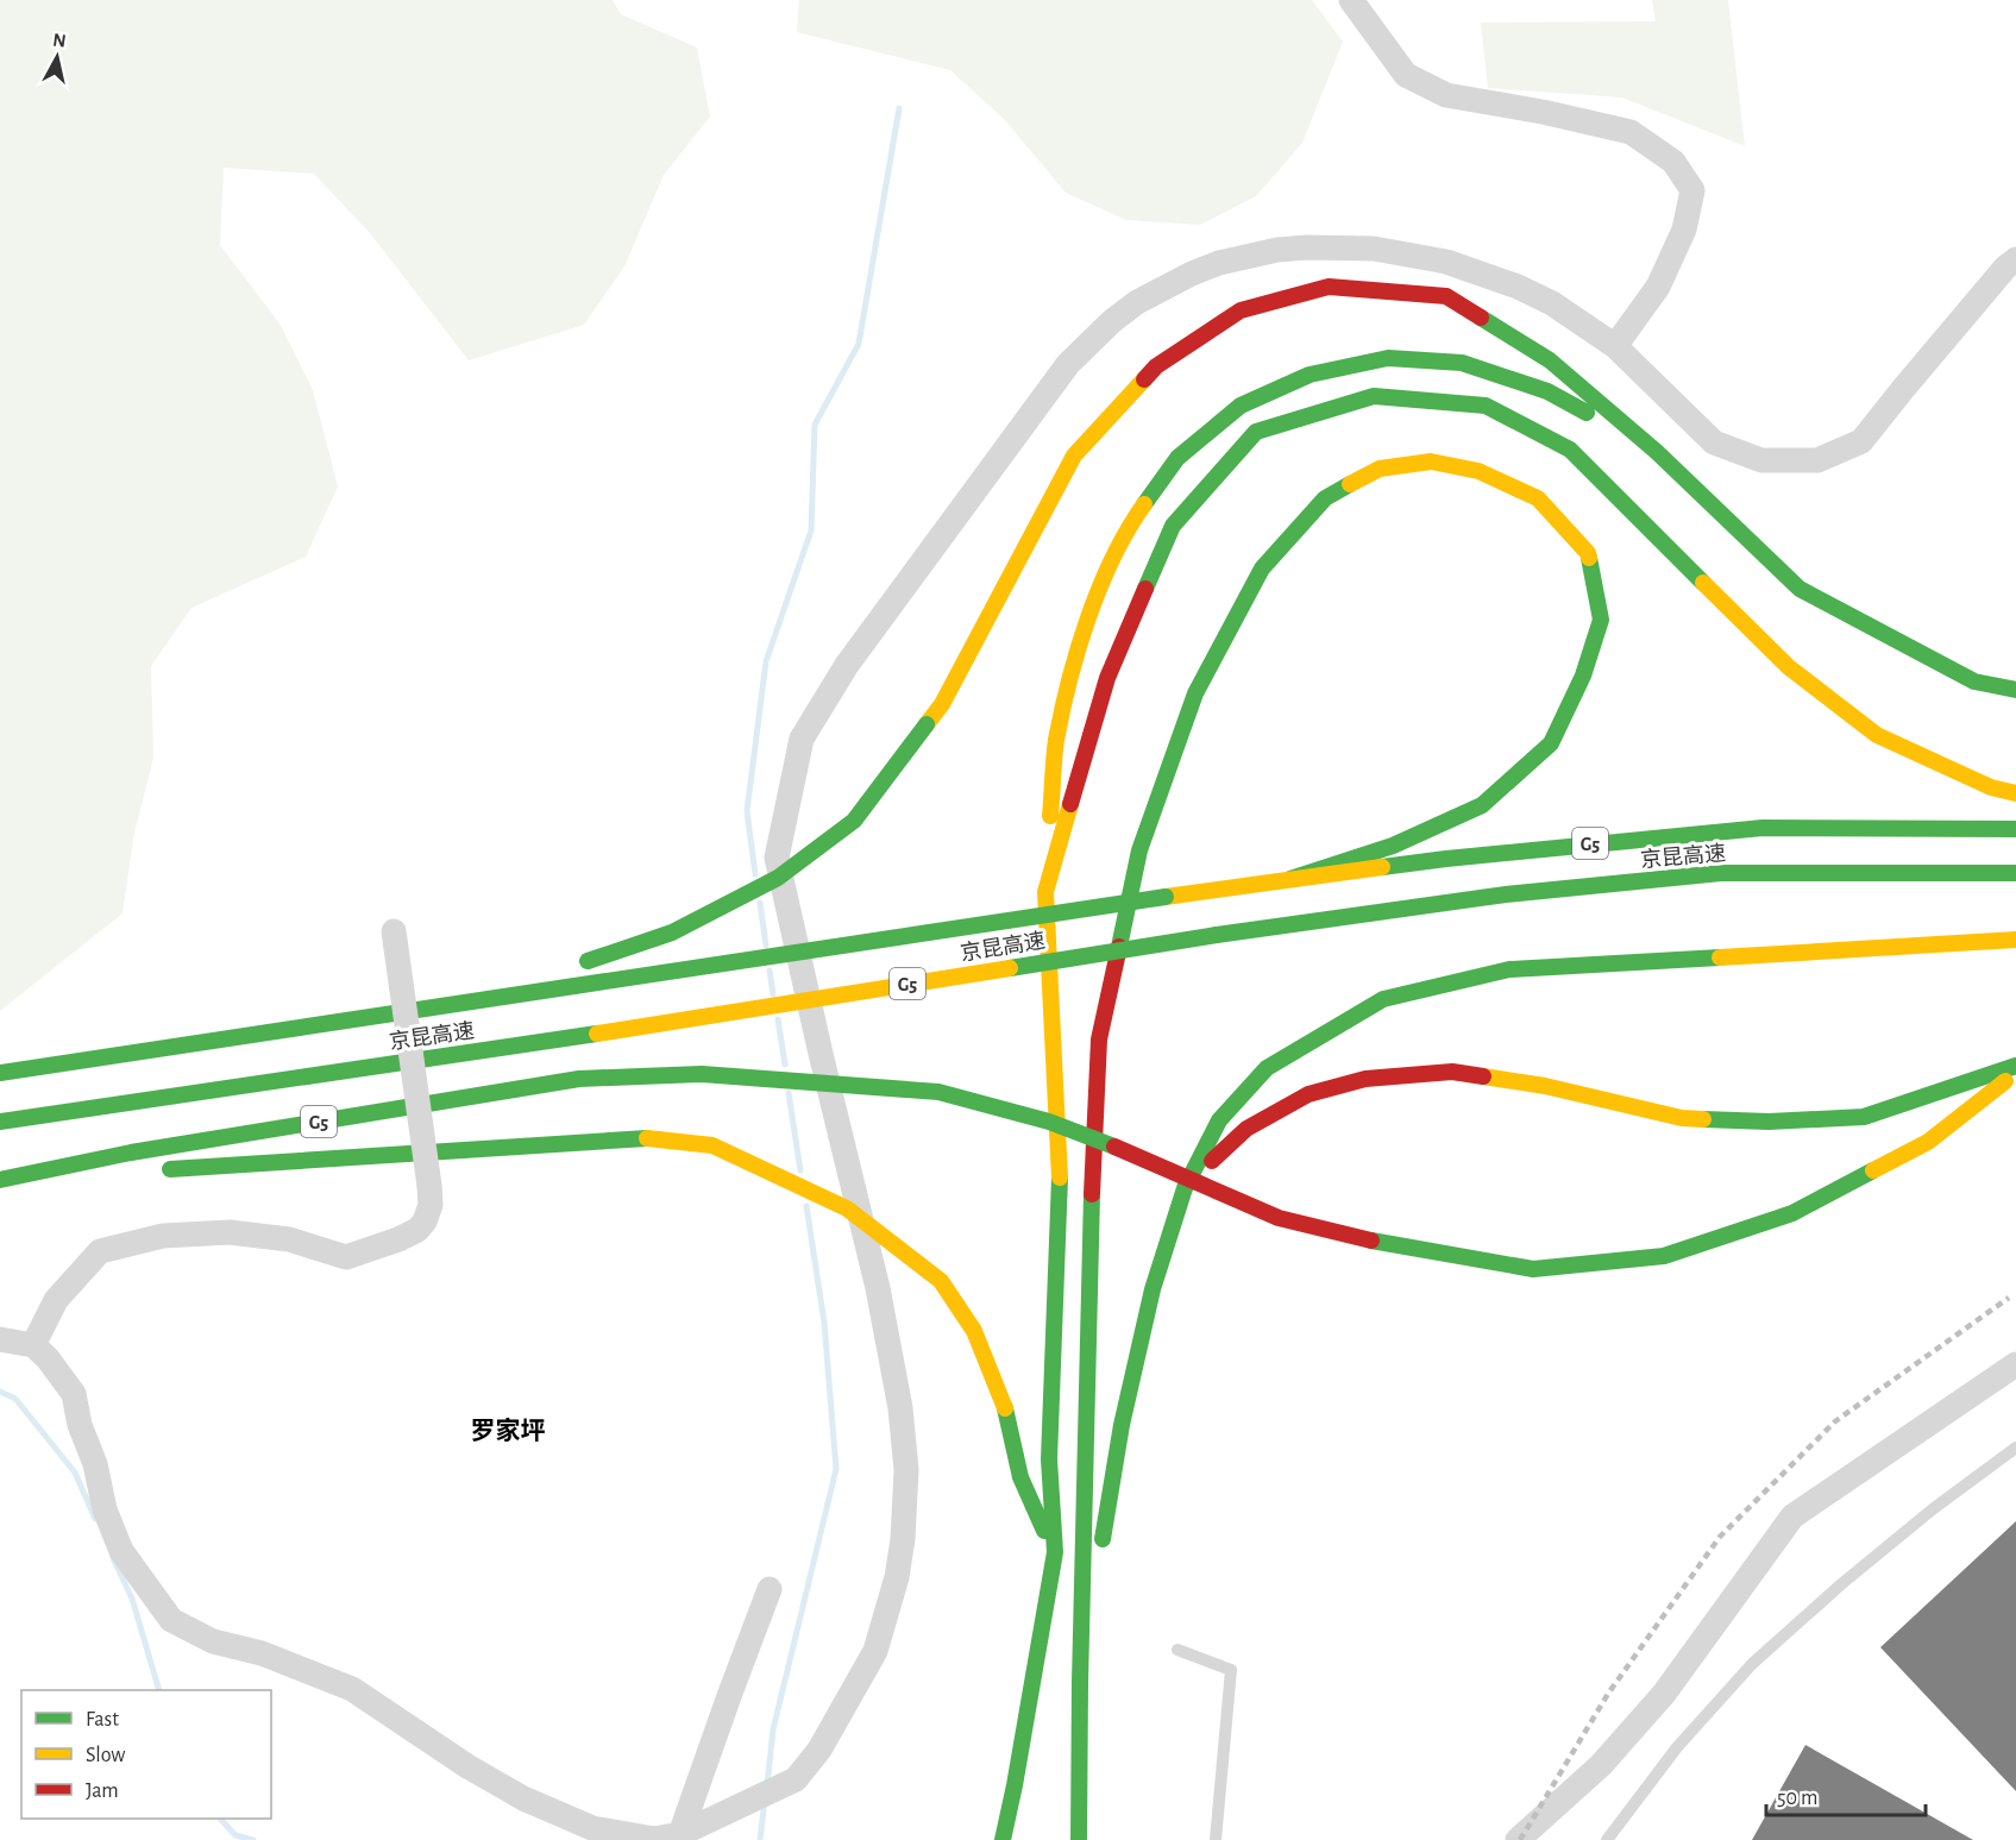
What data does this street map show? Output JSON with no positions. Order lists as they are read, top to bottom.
{
  "streets": {
    "highway": ["G5", "京昆高速"]
  },
  "districts": ["罗家坪"],
  "legend": ["Fast", "Slow", "Jam"],
  "scale_bar": "50 m",
  "north": "top"
}
